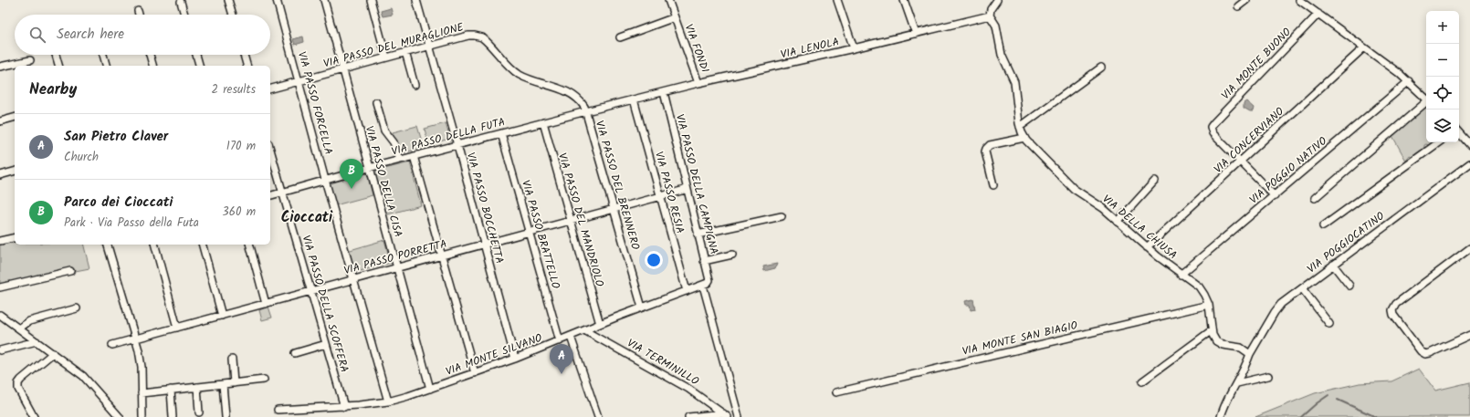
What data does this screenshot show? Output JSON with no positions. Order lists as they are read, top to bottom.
{
  "streets": {
    "street": [
      "VIA PASSO DEL MURAGLIONE",
      "VIA FONDI",
      "VIA LENOLA",
      "VIA MONTE BUONO",
      "VIA PASSO FORCELLA",
      "VIA PASSO DELLA FUTA",
      "VIA CONCERVIANO",
      "VIA POGGIO NATIVO",
      "VIA PASSO DELLA CISA",
      "VIA PASSO DELLA CAMPIGNA",
      "VIA PASSO DEL BRENNERO",
      "VIA PASSO RESIA",
      "VIA PASSO BOCCHETTA",
      "VIA PASSO DEL MANDRIOLO",
      "VIA DELLA CHIUSA",
      "VIA PASSO BRATTELLO",
      "VIA POGGIOCATINO",
      "VIA PASSO PORRETTA",
      "VIA PASSO DELLA SCOFFERA",
      "VIA MONTE SAN BIAGIO",
      "VIA MONTE SILVANO",
      "VIA TERMINILLO"
    ]
  },
  "crossings": [
    ["VIA PASSO DEL MURAGLIONE", "VIA PASSO FORCELLA"],
    ["VIA PASSO DEL MURAGLIONE", "VIA PASSO DELLA FUTA"],
    ["VIA PASSO DEL MURAGLIONE", "VIA PASSO DELLA CISA"],
    ["VIA PASSO DEL MURAGLIONE", "VIA PASSO DEL BRENNERO"],
    ["VIA PASSO DEL MURAGLIONE", "VIA PASSO BOCCHETTA"],
    ["VIA FONDI", "VIA LENOLA"],
    ["VIA LENOLA", "VIA PASSO DELLA FUTA"],
    ["VIA LENOLA", "VIA PASSO DELLA CAMPIGNA"],
    ["VIA LENOLA", "VIA PASSO RESIA"],
    ["VIA LENOLA", "VIA DELLA CHIUSA"],
    ["VIA MONTE BUONO", "VIA CONCERVIANO"],
    ["VIA PASSO FORCELLA", "VIA PASSO DELLA FUTA"],
    ["VIA PASSO FORCELLA", "VIA PASSO PORRETTA"],
    ["VIA PASSO FORCELLA", "VIA MONTE SILVANO"],
    ["VIA PASSO DELLA FUTA", "VIA PASSO DELLA CISA"],
    ["VIA PASSO DELLA FUTA", "VIA PASSO DEL BRENNERO"],
    ["VIA PASSO DELLA FUTA", "VIA PASSO RESIA"],
    ["VIA PASSO DELLA FUTA", "VIA PASSO BOCCHETTA"],
    ["VIA PASSO DELLA FUTA", "VIA PASSO DEL MANDRIOLO"],
    ["VIA PASSO DELLA FUTA", "VIA PASSO BRATTELLO"],
    ["VIA PASSO DELLA FUTA", "VIA PASSO DELLA SCOFFERA"],
    ["VIA CONCERVIANO", "VIA DELLA CHIUSA"],
    ["VIA POGGIO NATIVO", "VIA DELLA CHIUSA"],
    ["VIA PASSO DELLA CISA", "VIA PASSO PORRETTA"],
    ["VIA PASSO DELLA CISA", "VIA MONTE SILVANO"],
    ["VIA PASSO DELLA CAMPIGNA", "VIA MONTE SILVANO"],
    ["VIA PASSO DEL BRENNERO", "VIA PASSO PORRETTA"],
    ["VIA PASSO DEL BRENNERO", "VIA MONTE SILVANO"],
    ["VIA PASSO RESIA", "VIA PASSO PORRETTA"],
    ["VIA PASSO RESIA", "VIA MONTE SILVANO"],
    ["VIA PASSO BOCCHETTA", "VIA PASSO PORRETTA"],
    ["VIA PASSO BOCCHETTA", "VIA MONTE SILVANO"],
    ["VIA PASSO DEL MANDRIOLO", "VIA PASSO PORRETTA"],
    ["VIA PASSO DEL MANDRIOLO", "VIA MONTE SILVANO"],
    ["VIA DELLA CHIUSA", "VIA POGGIOCATINO"],
    ["VIA DELLA CHIUSA", "VIA MONTE SAN BIAGIO"],
    ["VIA PASSO BRATTELLO", "VIA PASSO PORRETTA"],
    ["VIA PASSO BRATTELLO", "VIA MONTE SILVANO"],
    ["VIA PASSO PORRETTA", "VIA PASSO DELLA SCOFFERA"],
    ["VIA PASSO DELLA SCOFFERA", "VIA MONTE SILVANO"],
    ["VIA MONTE SILVANO", "VIA TERMINILLO"]
  ],
  "districts": ["Cioccati"],
  "page": {
    "map_buttons": ["+", "−"],
    "search": "Search here",
    "heading": ["Nearby", "2 results"],
    "list": [
      {
        "mark": "A",
        "name": "San Pietro Claver",
        "note": "Church",
        "value": "170 m"
      },
      {
        "mark": "B",
        "name": "Parco dei Cioccati",
        "note": "Park · Via Passo della Futa",
        "value": "360 m"
      }
    ],
    "pins": ["B", "A"]
  }
}
